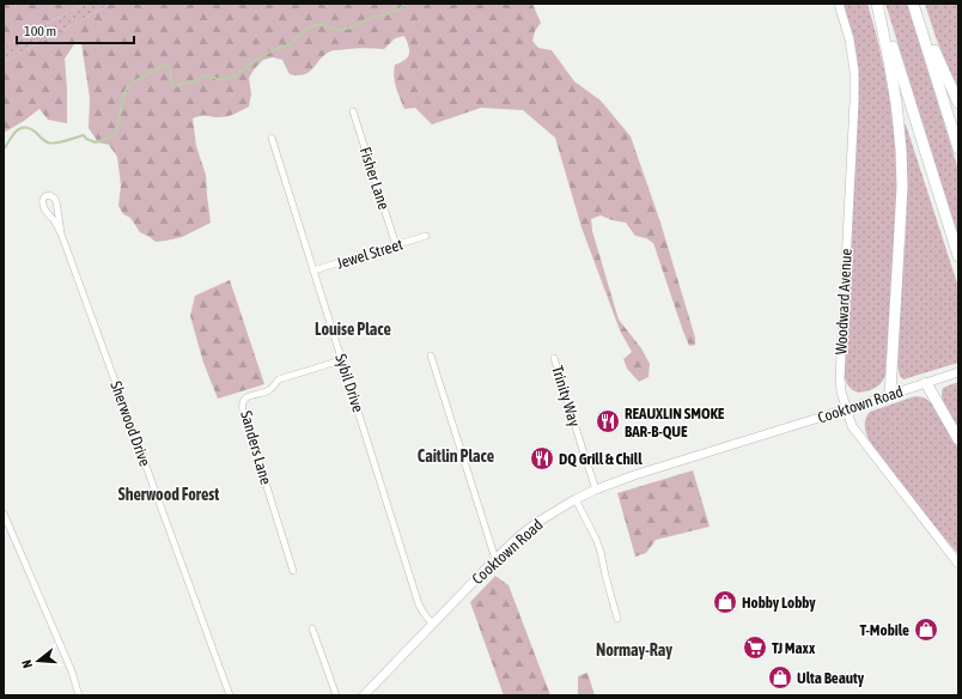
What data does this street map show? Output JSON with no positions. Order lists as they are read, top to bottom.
{
  "streets": {
    "main road": ["Woodward Avenue", "Cooktown Road"],
    "street": [
      "Fisher Lane",
      "Jewel Street",
      "Sybil Drive",
      "Trinity Way",
      "Sherwood Drive",
      "Sanders Lane"
    ]
  },
  "crossings": [
    ["Fisher Lane", "Jewel Street"],
    ["Jewel Street", "Sybil Drive"],
    ["Woodward Avenue", "Cooktown Road"],
    ["Sybil Drive", "Cooktown Road"],
    ["Sybil Drive", "Sanders Lane"],
    ["Trinity Way", "Cooktown Road"]
  ],
  "districts": [
    "Louise Place",
    "Caitlin Place",
    "Sherwood Forest",
    "Normay-Ray"
  ],
  "places": {
    "restaurant": ["REAUXLIN SMOKE BAR-B-QUE", "DQ Grill & Chill"],
    "shop": ["Hobby Lobby", "T-Mobile", "Ulta Beauty"],
    "supermarket": ["TJ Maxx"]
  },
  "scale_bar": "100 m",
  "north": "left"
}
